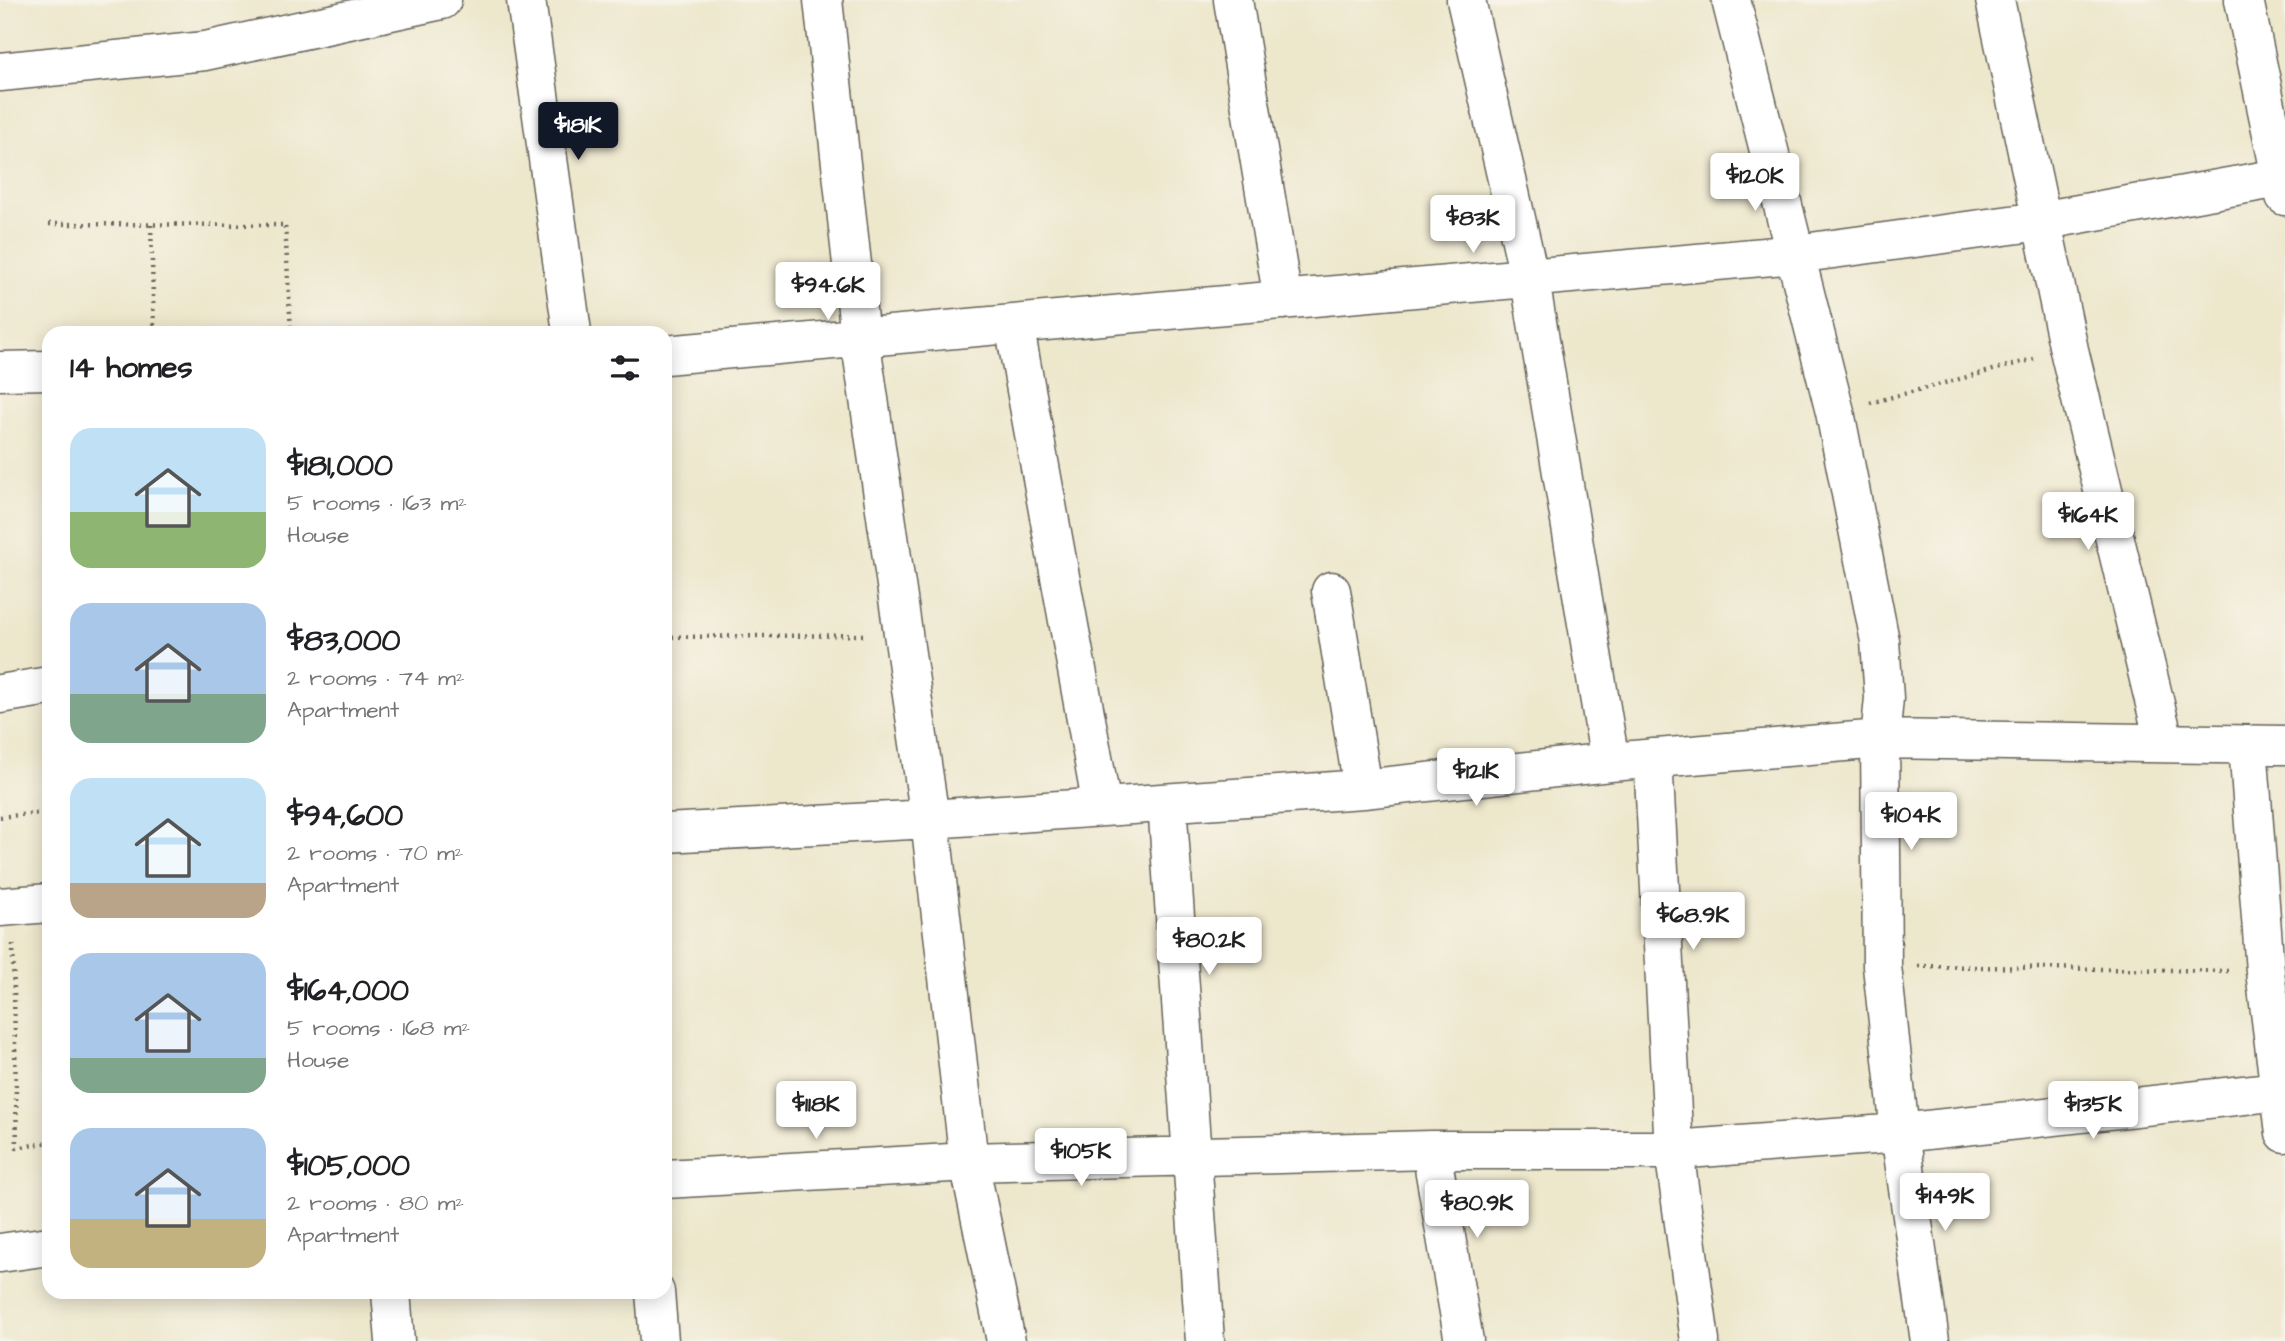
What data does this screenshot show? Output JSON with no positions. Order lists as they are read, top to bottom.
{
  "page": {
    "price": [
      "$181K",
      "$120K",
      "$83K",
      "$94.6K",
      "$164K",
      "$121K",
      "$104K",
      "$68.9K",
      "$80.2K",
      "$118K",
      "$135K",
      "$105K",
      "$149K",
      "$80.9K"
    ],
    "heading": "14 homes",
    "list": [
      {
        "name": "$181,000",
        "note": "5 rooms · 163 m² · House"
      },
      {
        "name": "$83,000",
        "note": "2 rooms · 74 m² · Apartment"
      },
      {
        "name": "$94,600",
        "note": "2 rooms · 70 m² · Apartment"
      },
      {
        "name": "$164,000",
        "note": "5 rooms · 168 m² · House"
      },
      {
        "name": "$105,000",
        "note": "2 rooms · 80 m² · Apartment"
      }
    ]
  }
}
